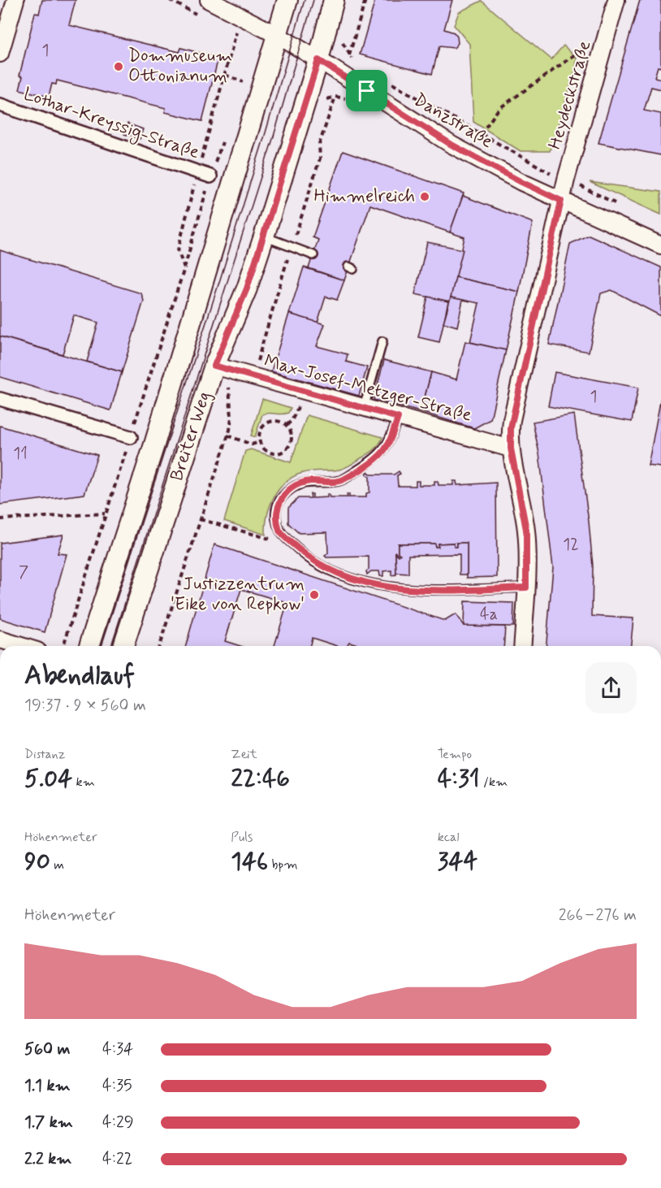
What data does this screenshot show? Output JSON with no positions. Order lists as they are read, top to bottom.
{
  "streets": {
    "street": [
      "Heydeckstraße",
      "Danzstraße",
      "Lothar-Kreyssig-Straße",
      "Max-Josef-Metzger-Straße",
      "Breiter Weg"
    ]
  },
  "crossings": [
    ["Heydeckstraße", "Danzstraße"],
    ["Danzstraße", "Breiter Weg"],
    ["Max-Josef-Metzger-Straße", "Breiter Weg"]
  ],
  "places": ["Dommuseum Ottonianum", "Himmelreich", "Justizzentrum 'Eike von Repkow'"],
  "house_numbers": [
    "1",
    "1",
    "11",
    "12",
    "7",
    "4a"
  ],
  "page": {
    "heading": ["Abendlauf", "19:37 · 9 × 560 m"],
    "stats": [
      ["Distanz", "5.04 km"],
      ["Zeit", "22:46"],
      ["Tempo", "4:31 /km"],
      ["Höhenmeter", "90 m"],
      ["Puls", "146 bpm"],
      ["kcal", "344"]
    ],
    "chart": ["Höhenmeter", "266–276 m"],
    "list": [
      {
        "name": "560 m",
        "note": "4:34"
      },
      {
        "name": "1.1 km",
        "note": "4:35"
      },
      {
        "name": "1.7 km",
        "note": "4:29"
      },
      {
        "name": "2.2 km",
        "note": "4:22"
      }
    ]
  }
}
